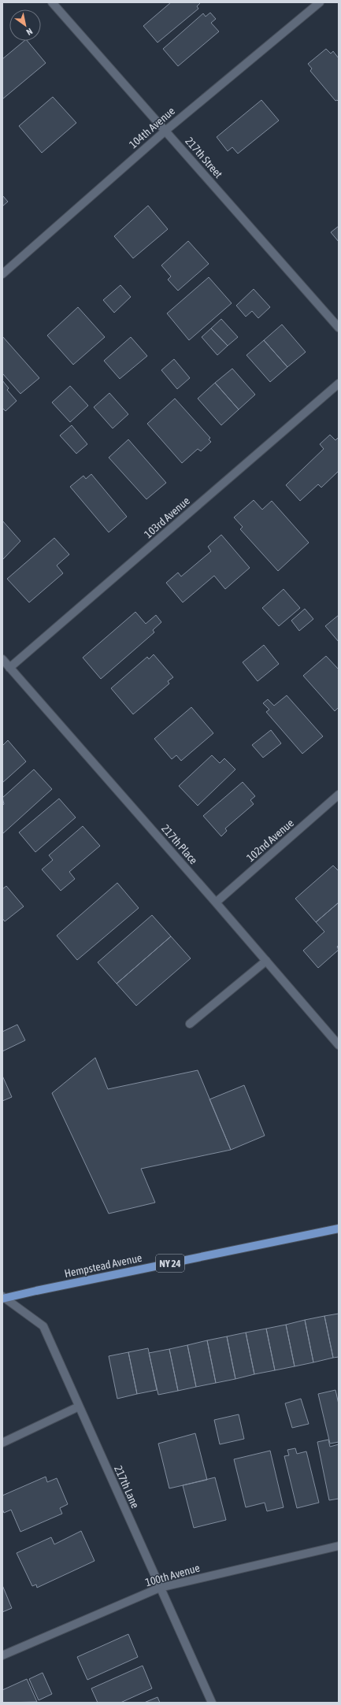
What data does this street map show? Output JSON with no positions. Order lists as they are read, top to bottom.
{
  "streets": {
    "main road": ["NY 24", "Hempstead Avenue"],
    "street": [
      "104th Avenue",
      "217th Street",
      "103rd Avenue",
      "102nd Avenue",
      "217th Place",
      "217th Lane",
      "100th Avenue"
    ]
  },
  "crossings": [
    ["104th Avenue", "217th Street"],
    ["103rd Avenue", "217th Place"],
    ["102nd Avenue", "217th Place"],
    ["Hempstead Avenue", "217th Lane"],
    ["217th Lane", "100th Avenue"]
  ],
  "north": "bottom right"
}
